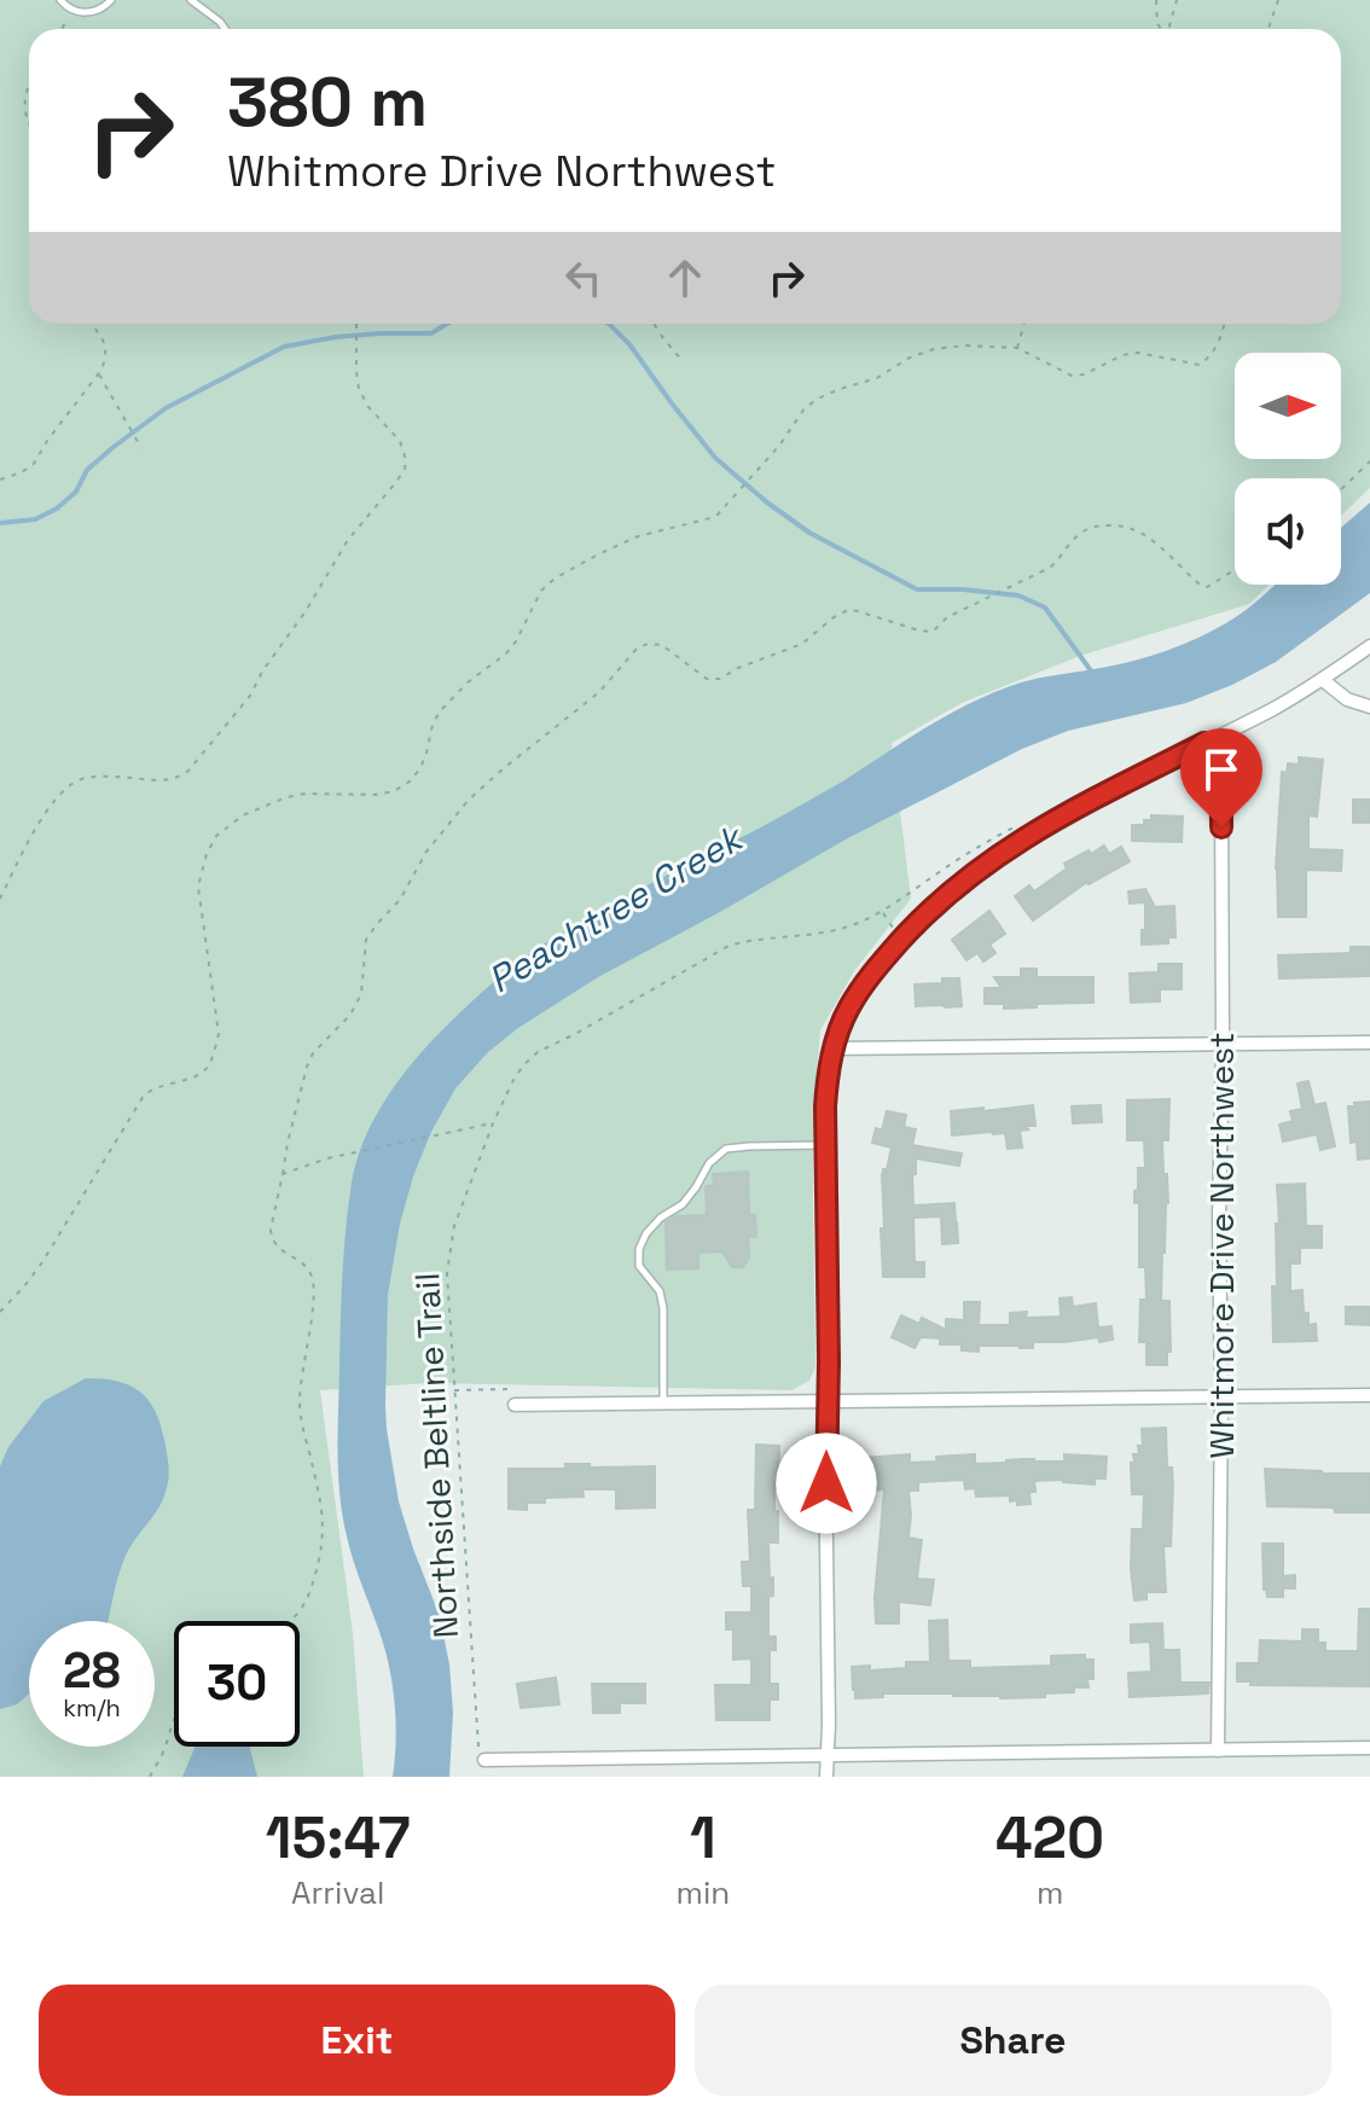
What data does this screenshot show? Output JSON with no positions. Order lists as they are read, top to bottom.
{
  "streets": {
    "street": ["Whitmore Drive Northwest"],
    "path": ["Northside Beltline Trail"]
  },
  "water": ["Peachtree Creek"],
  "north": "right",
  "page": {
    "turn": ["380 m", "Whitmore Drive Northwest"],
    "speed": "28 km/h",
    "limit": "30",
    "eta": [
      "15:47",
      "Arrival",
      "1",
      "min",
      "420",
      "m"
    ],
    "buttons": ["Exit", "Share"]
  }
}
